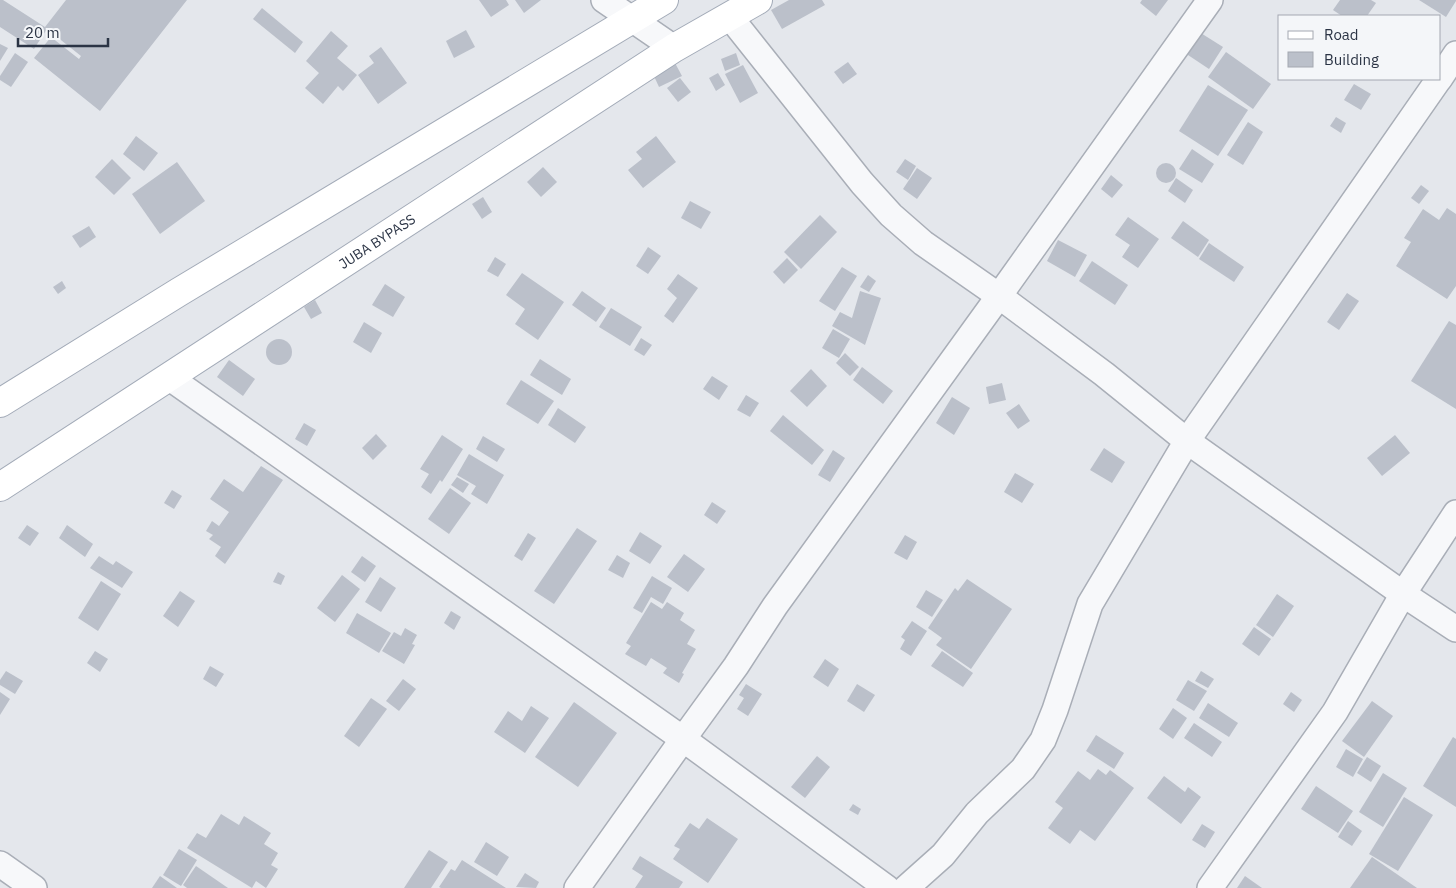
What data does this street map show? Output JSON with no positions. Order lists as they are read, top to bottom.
{
  "streets": {
    "main road": ["JUBA BYPASS"]
  },
  "legend": ["Road", "Building"],
  "scale_bar": "20 m"
}
